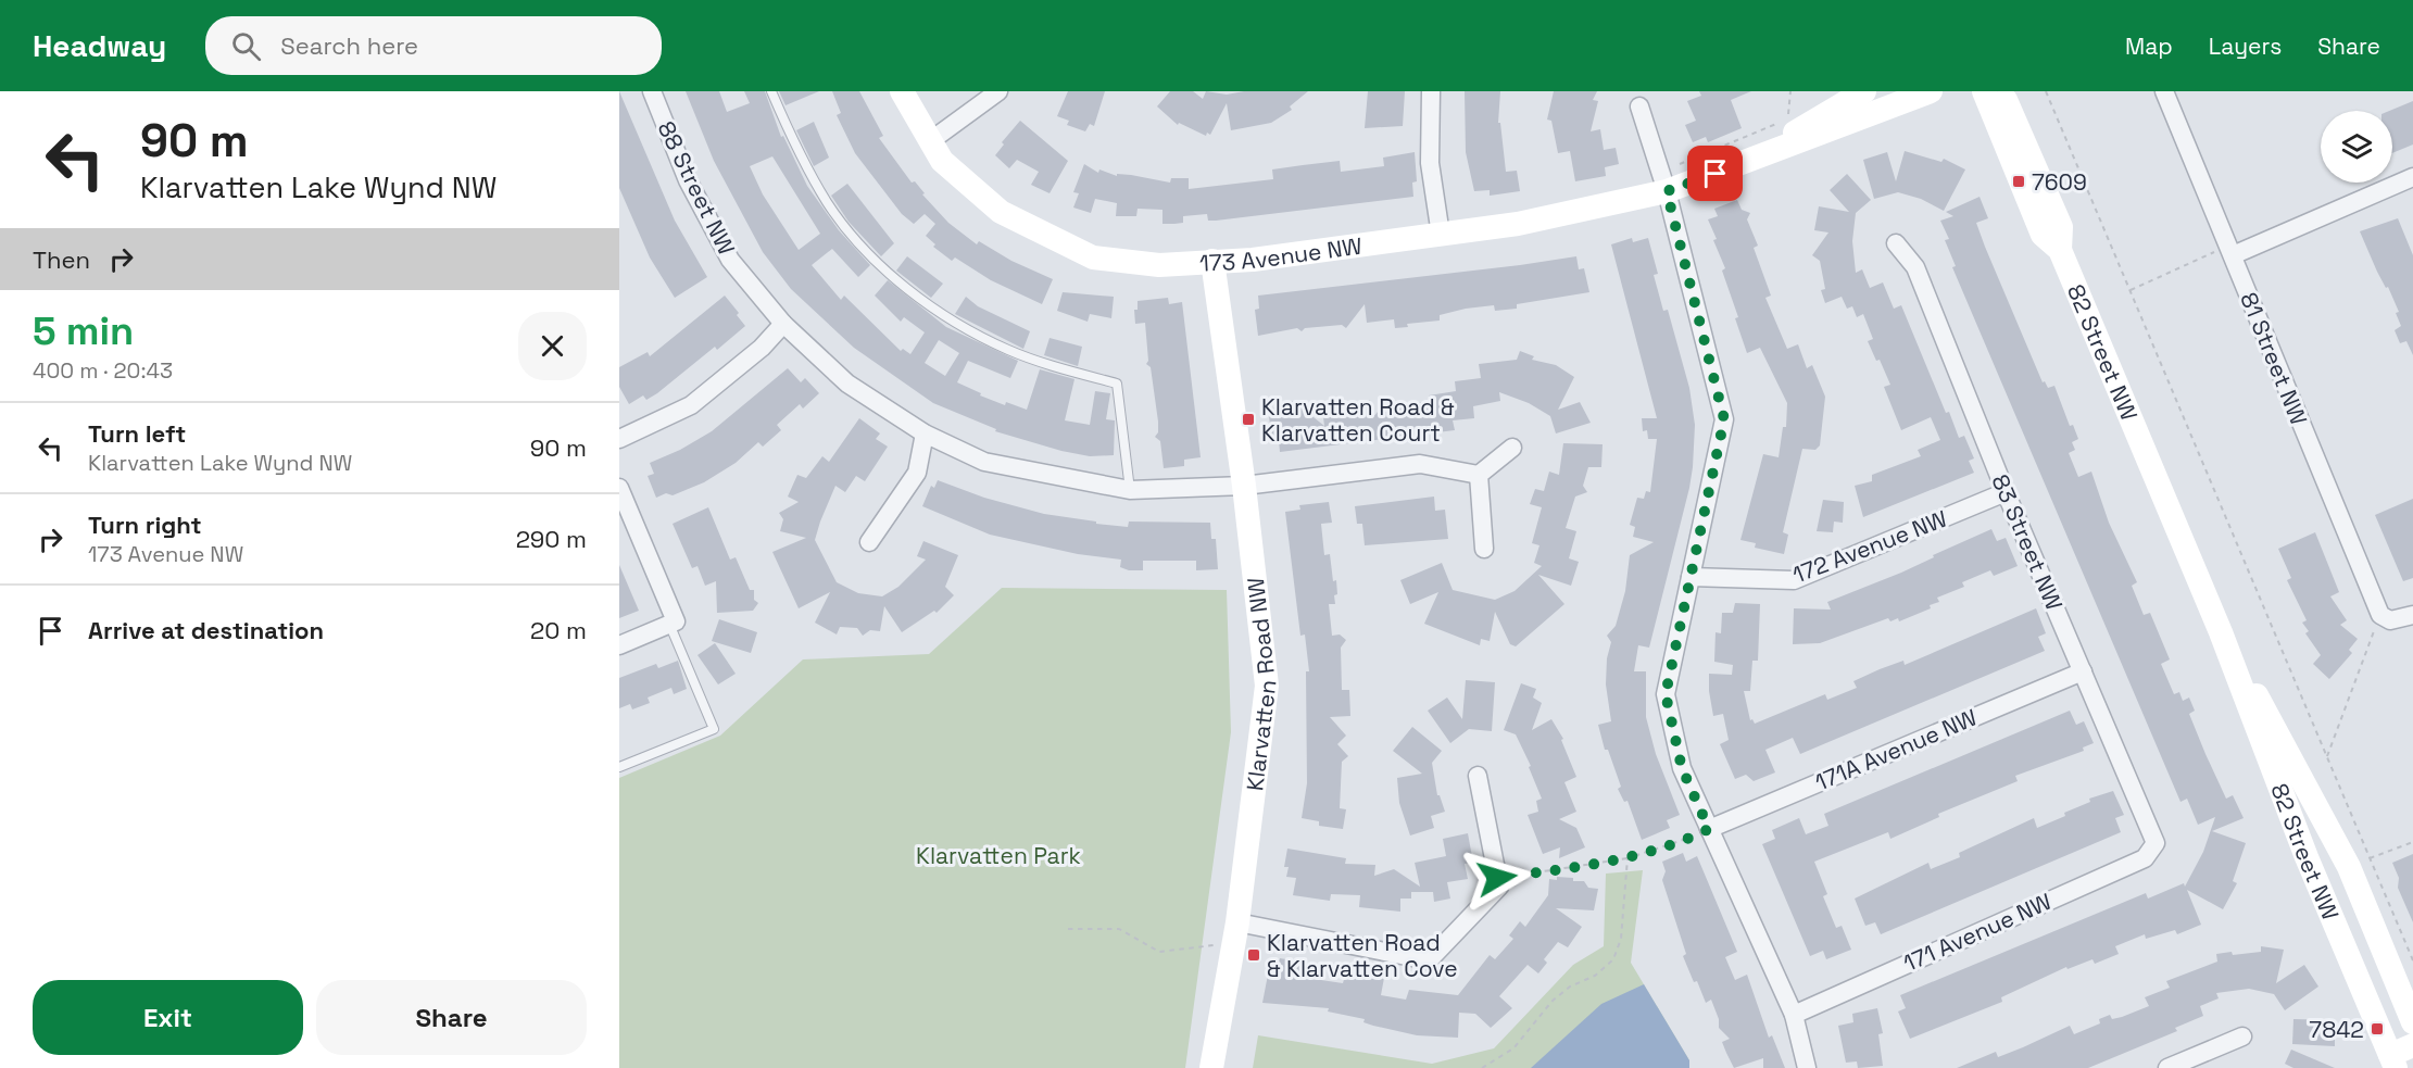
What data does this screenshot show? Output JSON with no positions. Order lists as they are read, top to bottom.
{
  "streets": {
    "street": [
      "88 Street NW",
      "173 Avenue NW",
      "82 Street NW",
      "81 Street NW",
      "83 Street NW",
      "172 Avenue NW",
      "Klarvatten Road NW",
      "171A Avenue NW",
      "171 Avenue NW"
    ]
  },
  "crossings": [
    ["88 Street NW", "Klarvatten Road NW"],
    ["173 Avenue NW", "Klarvatten Road NW"],
    ["83 Street NW", "172 Avenue NW"],
    ["83 Street NW", "171A Avenue NW"],
    ["83 Street NW", "171 Avenue NW"]
  ],
  "parks": ["Klarvatten Park"],
  "places": {
    "transit": [
      "7609",
      "Klarvatten Road & Klarvatten Court",
      "Klarvatten Road & Klarvatten Cove",
      "7842"
    ]
  },
  "page": {
    "header": "Headway",
    "search": "Search here",
    "nav": ["Map", "Layers", "Share"],
    "turn": ["90 m", "Klarvatten Lake Wynd NW"],
    "then": "Then",
    "heading": ["5 min", "400 m · 20:43"],
    "list": [
      {
        "name": "Turn left",
        "note": "Klarvatten Lake Wynd NW",
        "value": "90 m"
      },
      {
        "name": "Turn right",
        "note": "173 Avenue NW",
        "value": "290 m"
      },
      {
        "name": "Arrive at destination",
        "value": "20 m"
      }
    ],
    "buttons": ["Exit", "Share"]
  }
}
